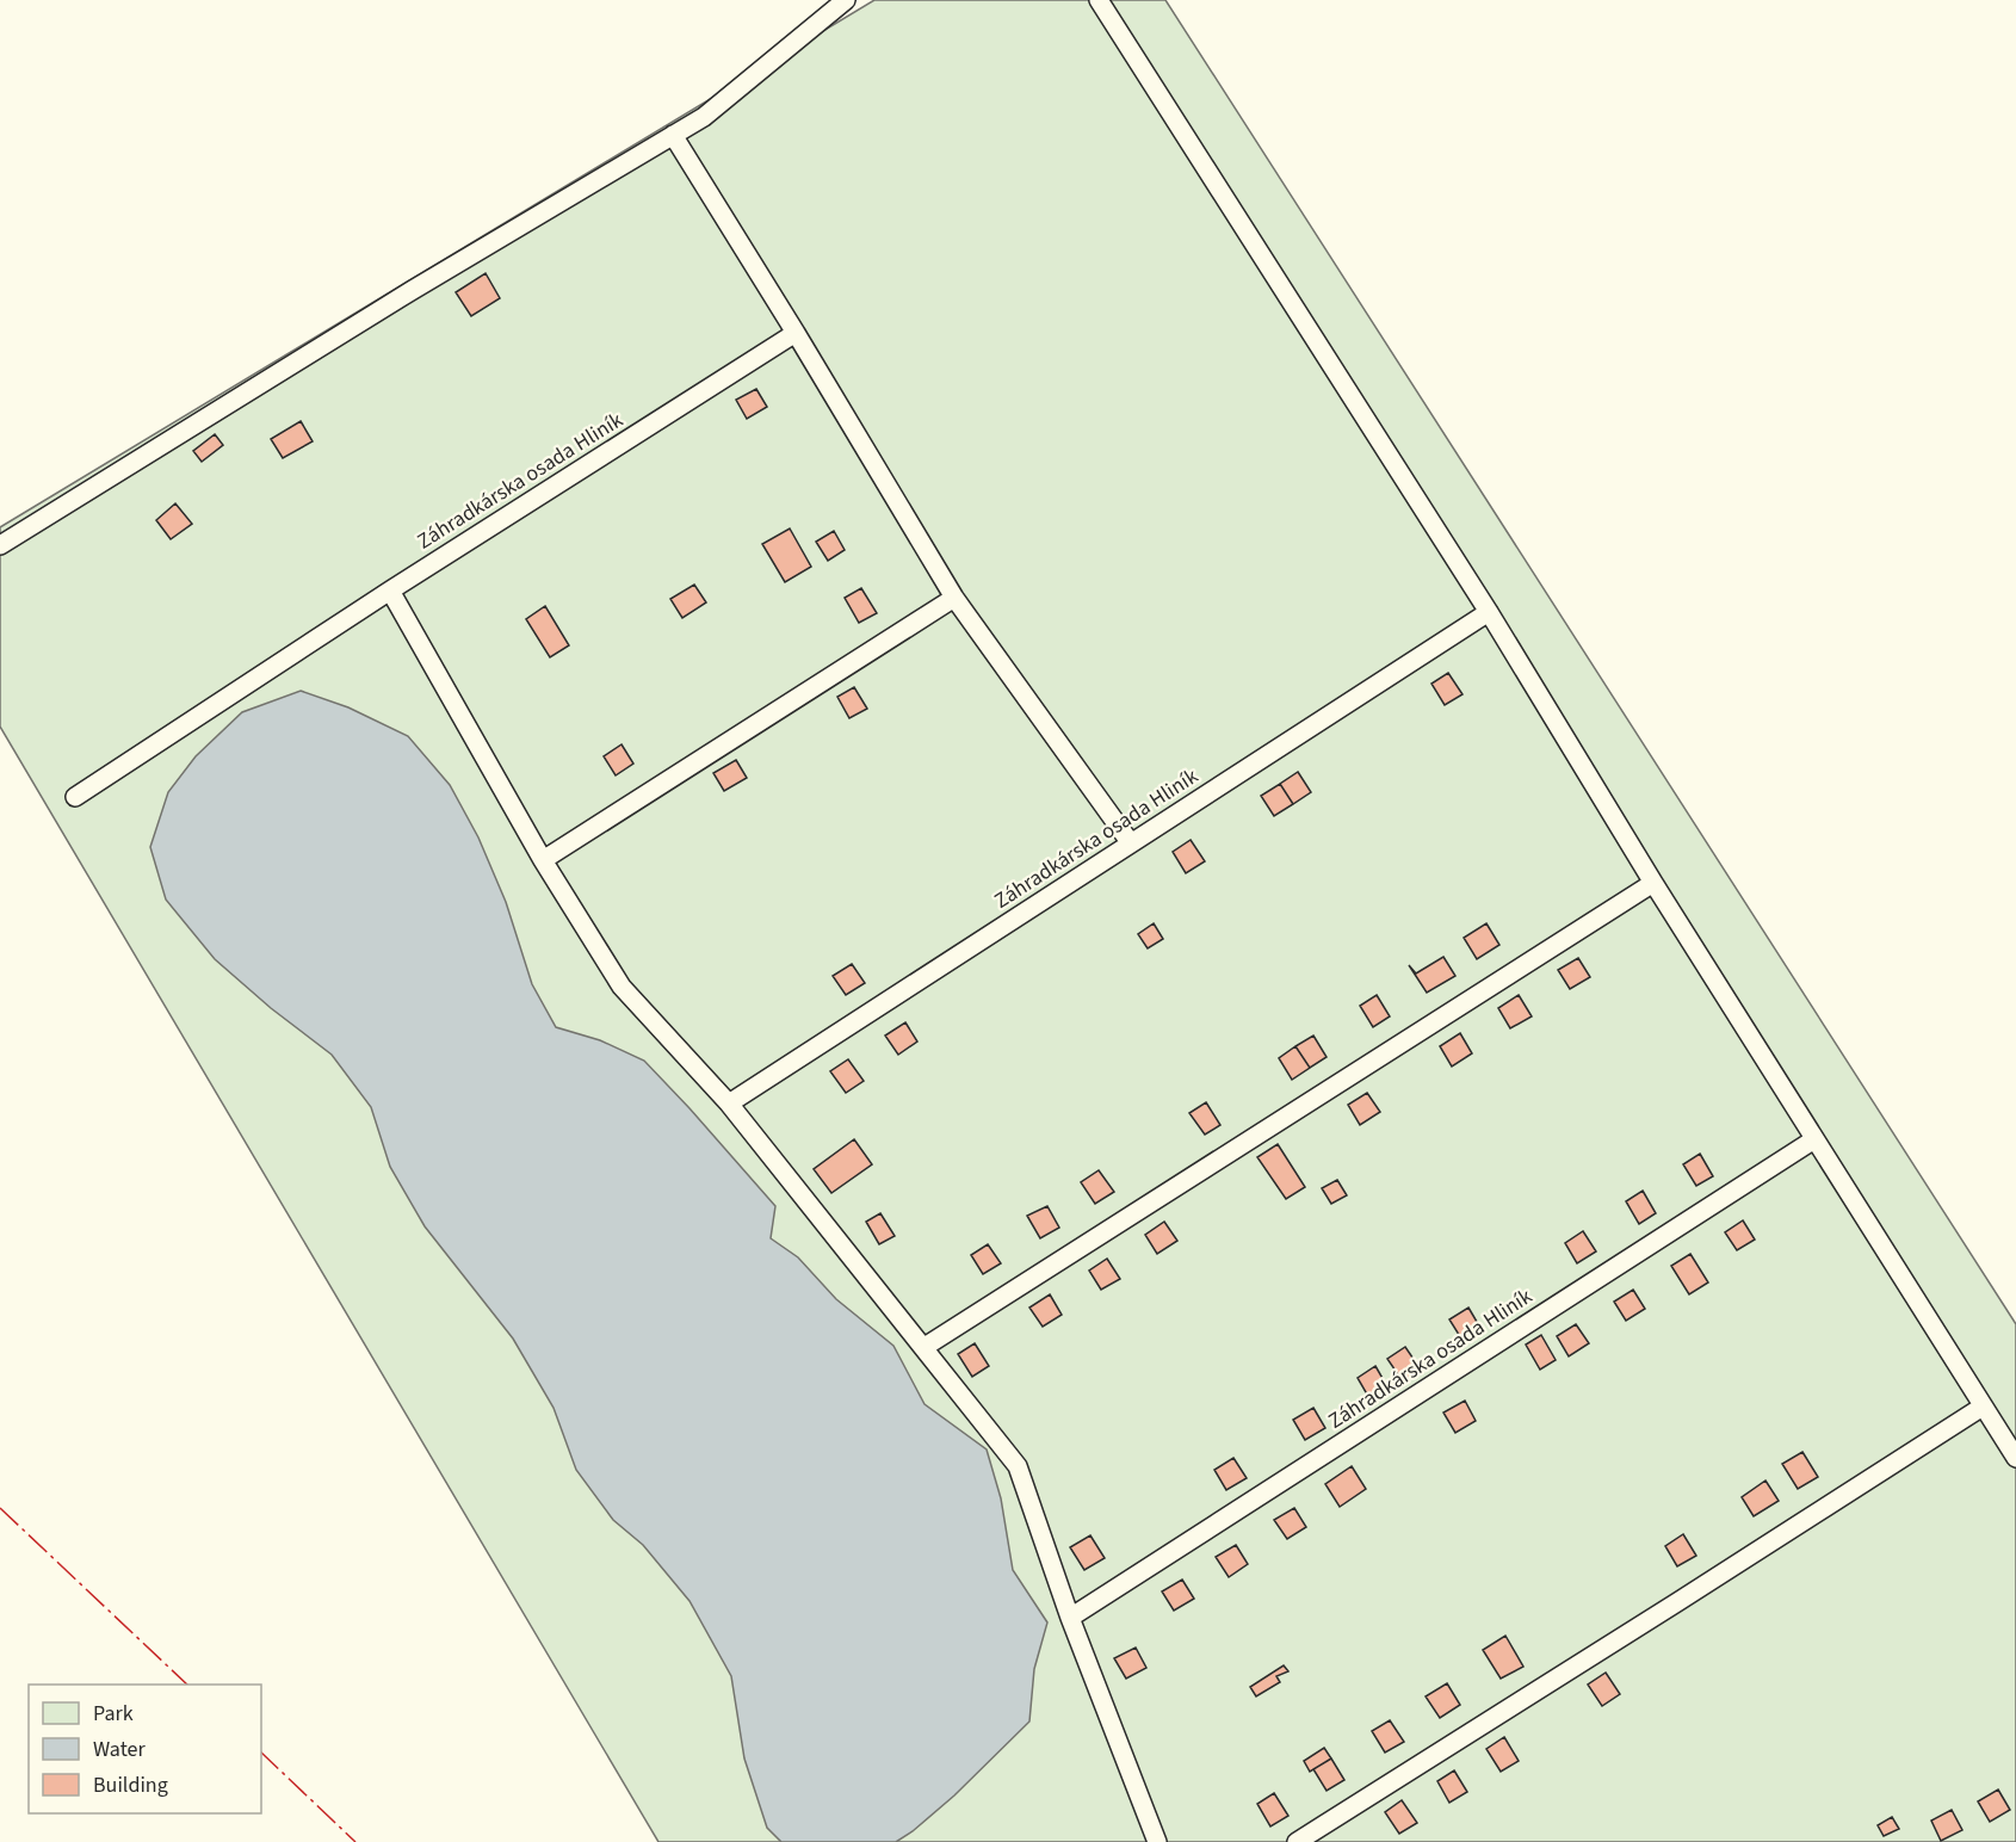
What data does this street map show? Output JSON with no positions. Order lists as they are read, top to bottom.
{
  "streets": {
    "lane": ["Záhradkárska osada Hliník"]
  },
  "legend": ["Park", "Water", "Building"]
}
